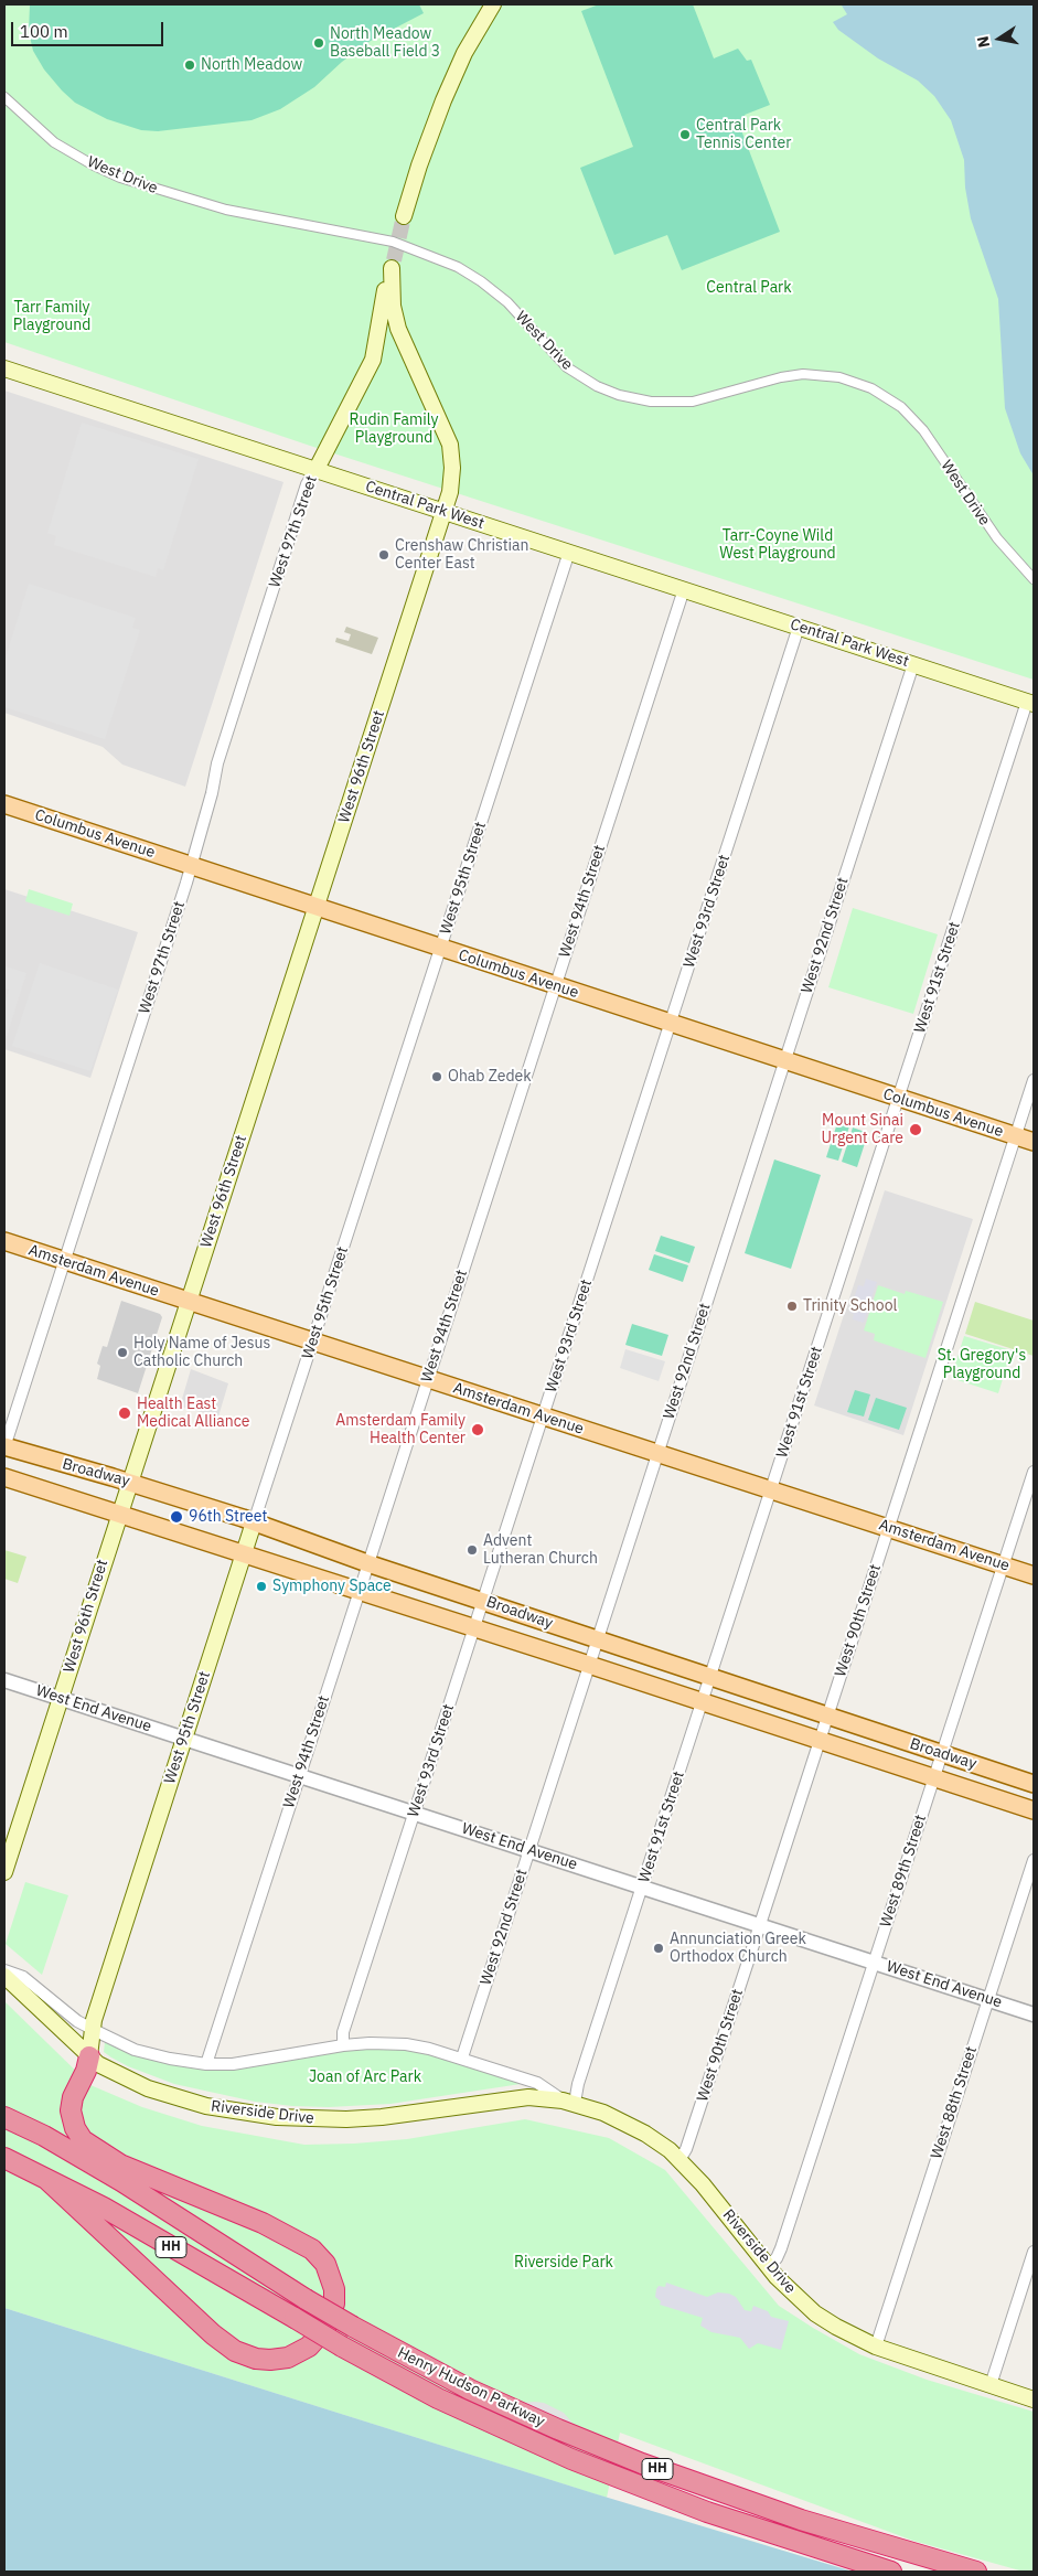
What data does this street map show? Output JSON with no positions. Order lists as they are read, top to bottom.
{
  "streets": {
    "highway": ["HH", "Henry Hudson Parkway"],
    "main road": [
      "Central Park West",
      "West 96th Street",
      "Columbus Avenue",
      "West 95th Street",
      "Amsterdam Avenue",
      "Broadway",
      "Riverside Drive"
    ],
    "street": [
      "West Drive",
      "West 97th Street",
      "West 94th Street",
      "West 93rd Street",
      "West 92nd Street",
      "West 91st Street",
      "West 90th Street",
      "West End Avenue",
      "West 89th Street",
      "West 88th Street"
    ]
  },
  "crossings": [
    ["Central Park West", "West 97th Street"],
    ["Central Park West", "West 96th Street"],
    ["Central Park West", "West 95th Street"],
    ["Central Park West", "West 94th Street"],
    ["Central Park West", "West 93rd Street"],
    ["Central Park West", "West 92nd Street"],
    ["Central Park West", "West 91st Street"],
    ["West 97th Street", "West 96th Street"],
    ["West 97th Street", "Columbus Avenue"],
    ["West 97th Street", "Amsterdam Avenue"],
    ["West 97th Street", "Broadway"],
    ["West 96th Street", "Columbus Avenue"],
    ["West 96th Street", "Amsterdam Avenue"],
    ["West 96th Street", "Broadway"],
    ["West 96th Street", "West End Avenue"],
    ["Columbus Avenue", "West 95th Street"],
    ["Columbus Avenue", "West 94th Street"],
    ["Columbus Avenue", "West 93rd Street"],
    ["Columbus Avenue", "West 92nd Street"],
    ["Columbus Avenue", "West 91st Street"],
    ["Columbus Avenue", "West 90th Street"],
    ["West 95th Street", "Amsterdam Avenue"],
    ["West 95th Street", "Broadway"],
    ["West 95th Street", "West End Avenue"],
    ["West 95th Street", "Riverside Drive"],
    ["West 94th Street", "Amsterdam Avenue"],
    ["West 94th Street", "Broadway"],
    ["West 94th Street", "West End Avenue"],
    ["West 94th Street", "Riverside Drive"],
    ["West 93rd Street", "Amsterdam Avenue"],
    ["West 93rd Street", "Broadway"],
    ["West 93rd Street", "West End Avenue"],
    ["West 93rd Street", "Riverside Drive"],
    ["West 92nd Street", "Amsterdam Avenue"],
    ["West 92nd Street", "Broadway"],
    ["West 92nd Street", "West End Avenue"],
    ["West 92nd Street", "Riverside Drive"],
    ["West 91st Street", "Amsterdam Avenue"],
    ["West 91st Street", "Broadway"],
    ["West 91st Street", "West End Avenue"],
    ["West 91st Street", "Riverside Drive"],
    ["Amsterdam Avenue", "West 90th Street"],
    ["Amsterdam Avenue", "West 89th Street"],
    ["Broadway", "West 90th Street"],
    ["Broadway", "West 89th Street"],
    ["West 90th Street", "West End Avenue"],
    ["West 90th Street", "Riverside Drive"],
    ["West End Avenue", "West 89th Street"],
    ["West End Avenue", "West 88th Street"],
    ["West 89th Street", "Riverside Drive"],
    ["West 88th Street", "Riverside Drive"]
  ],
  "parks": [
    "Central Park",
    "Tarr Family Playground",
    "Rudin Family Playground",
    "Tarr-Coyne Wild West Playground",
    "St. Gregory's Playground",
    "Joan of Arc Park",
    "Riverside Park"
  ],
  "places": [
    "North Meadow Baseball Field 3",
    "North Meadow",
    "Central Park Tennis Center",
    "Crenshaw Christian Center East",
    "Ohab Zedek",
    "Mount Sinai Urgent Care",
    "Trinity School",
    "Holy Name of Jesus Catholic Church",
    "Health East Medical Alliance",
    "Amsterdam Family Health Center",
    "96th Street",
    "Advent Lutheran Church",
    "Symphony Space",
    "Annunciation Greek Orthodox Church"
  ],
  "scale_bar": "100 m",
  "north": "left"
}
